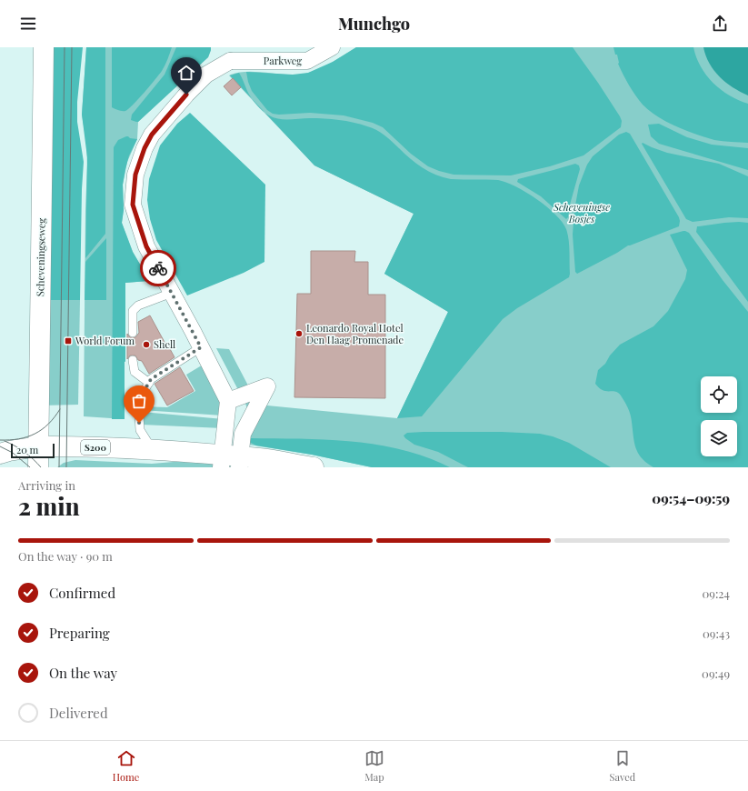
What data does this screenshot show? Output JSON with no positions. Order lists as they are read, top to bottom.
{
  "streets": {
    "street": ["Parkweg", "Scheveningseweg", "S200"]
  },
  "crossings": [
    ["Scheveningseweg", "S200"]
  ],
  "parks": ["Scheveningse Bosjes"],
  "places": {
    "other": ["Leonardo Royal Hotel Den Haag Promenade", "Shell"],
    "transit": ["World Forum"]
  },
  "scale_bar": "20 m",
  "page": {
    "header": "Munchgo",
    "scale": "20 m",
    "heading": ["2 min", "Arriving in", "09:54–09:59"],
    "bar": "On the way · 90 m",
    "list": [
      ["Confirmed", "09:24"],
      ["Preparing", "09:43"],
      ["On the way", "09:49"],
      "Delivered"
    ],
    "tabs": ["Home", "Map", "Saved"]
  }
}
